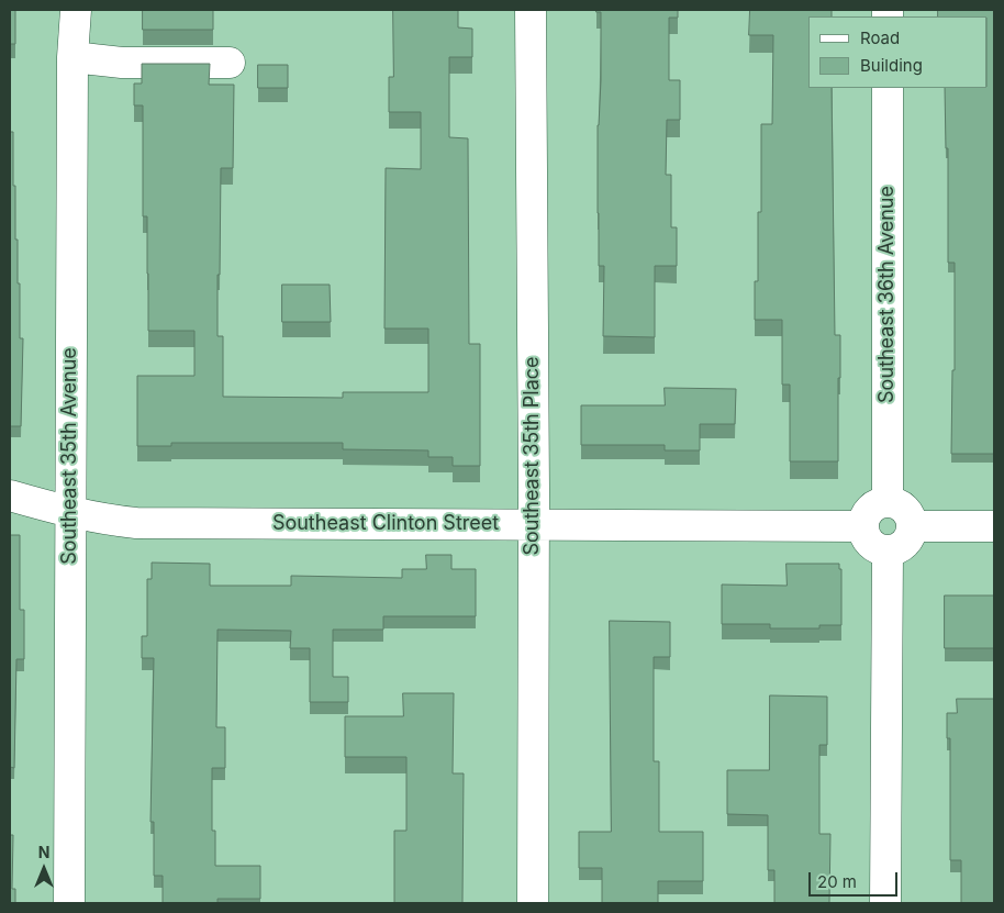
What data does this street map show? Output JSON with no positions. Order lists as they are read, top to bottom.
{
  "streets": {
    "street": [
      "Southeast 36th Avenue",
      "Southeast 35th Avenue",
      "Southeast 35th Place",
      "Southeast Clinton Street"
    ]
  },
  "crossings": [
    ["Southeast 36th Avenue", "Southeast Clinton Street"],
    ["Southeast 35th Avenue", "Southeast Clinton Street"],
    ["Southeast 35th Place", "Southeast Clinton Street"]
  ],
  "legend": ["Road", "Building"],
  "scale_bar": "20 m",
  "north": "top"
}
